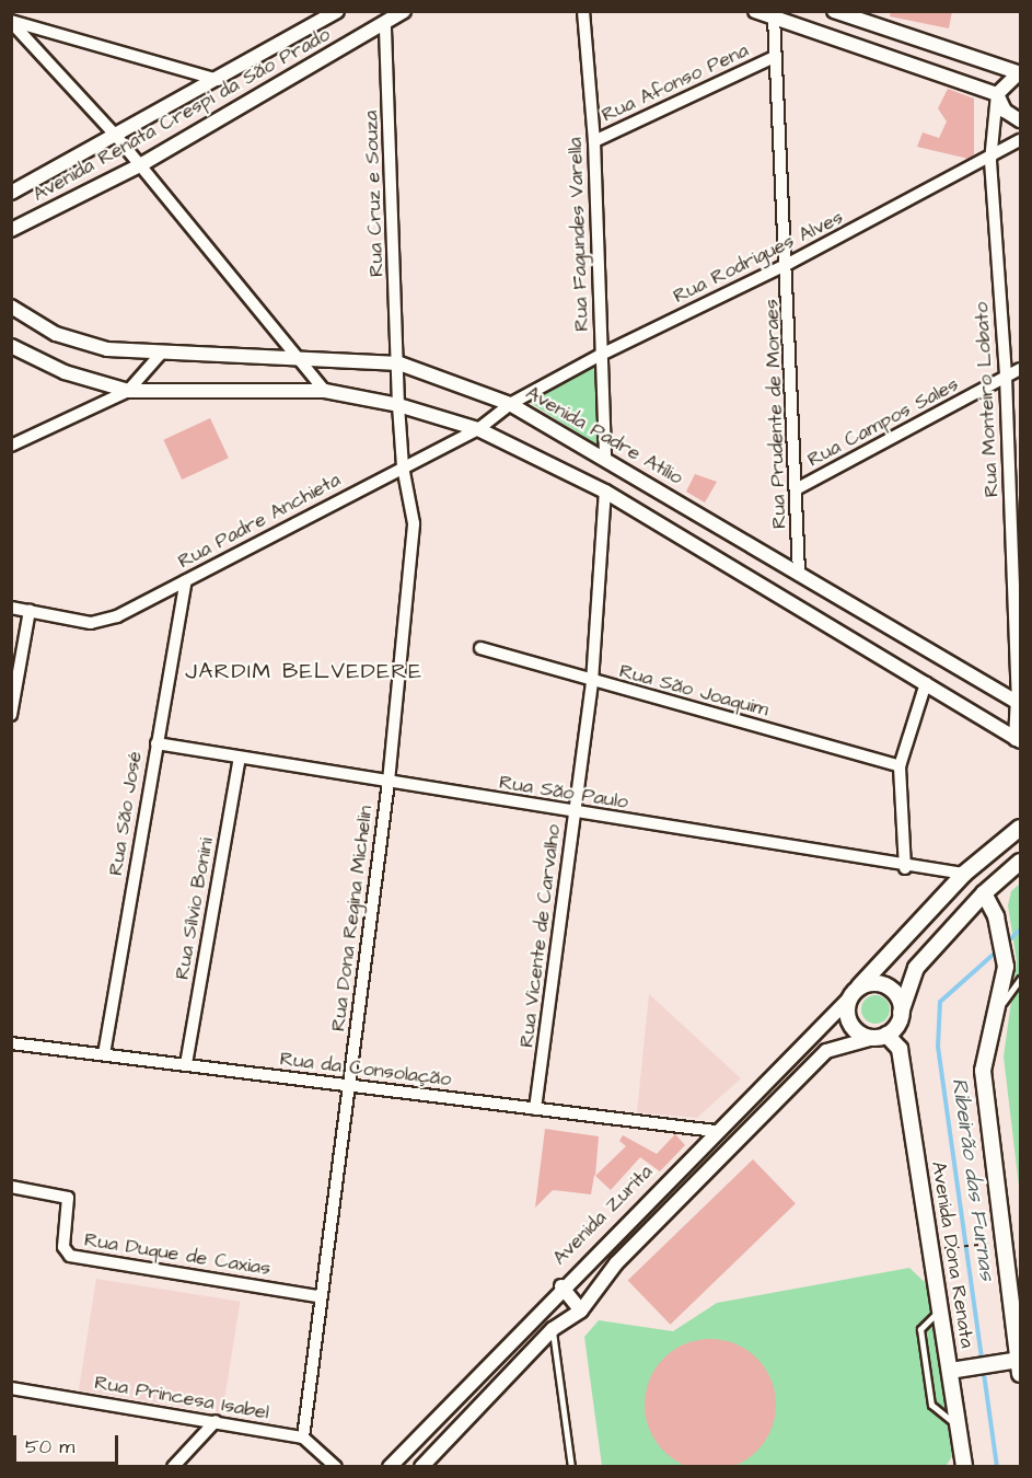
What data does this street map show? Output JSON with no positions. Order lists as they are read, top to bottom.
{
  "streets": {
    "main road": ["Avenida Dona Renata"],
    "street": [
      "Rua Afonso Pena",
      "Avenida Renata Crespi da São Prado",
      "Rua Cruz e Souza",
      "Rua Fagundes Varella",
      "Rua Rodrigues Alves",
      "Rua Monteiro Lobato",
      "Rua Prudente de Moraes",
      "Rua Campos Sales",
      "Avenida Padre Atílio",
      "Rua Padre Anchieta",
      "Rua São Joaquim",
      "Rua São Paulo",
      "Rua São José",
      "Rua Sílvio Bonini",
      "Rua Dona Regina Michelin",
      "Rua Vicente de Carvalho",
      "Rua da Consolação",
      "Avenida Zurita",
      "Rua Duque de Caxias",
      "Rua Princesa Isabel"
    ]
  },
  "crossings": [
    ["Rua Afonso Pena", "Rua Fagundes Varella"],
    ["Rua Afonso Pena", "Rua Prudente de Moraes"],
    ["Avenida Renata Crespi da São Prado", "Rua Cruz e Souza"],
    ["Rua Cruz e Souza", "Avenida Padre Atílio"],
    ["Rua Cruz e Souza", "Rua Dona Regina Michelin"],
    ["Rua Fagundes Varella", "Rua Rodrigues Alves"],
    ["Rua Fagundes Varella", "Avenida Padre Atílio"],
    ["Rua Rodrigues Alves", "Rua Monteiro Lobato"],
    ["Rua Rodrigues Alves", "Rua Prudente de Moraes"],
    ["Rua Rodrigues Alves", "Avenida Padre Atílio"],
    ["Rua Rodrigues Alves", "Rua Padre Anchieta"],
    ["Rua Monteiro Lobato", "Rua Campos Sales"],
    ["Rua Monteiro Lobato", "Avenida Padre Atílio"],
    ["Rua Prudente de Moraes", "Rua Campos Sales"],
    ["Rua Prudente de Moraes", "Avenida Padre Atílio"],
    ["Avenida Padre Atílio", "Rua Padre Anchieta"],
    ["Rua Padre Anchieta", "Rua São José"],
    ["Rua Padre Anchieta", "Rua Dona Regina Michelin"],
    ["Rua São Joaquim", "Rua Vicente de Carvalho"],
    ["Rua São Paulo", "Rua São José"],
    ["Rua São Paulo", "Rua Sílvio Bonini"],
    ["Rua São Paulo", "Rua Dona Regina Michelin"],
    ["Rua São Paulo", "Rua Vicente de Carvalho"],
    ["Rua São José", "Rua da Consolação"],
    ["Rua Sílvio Bonini", "Rua da Consolação"],
    ["Rua Dona Regina Michelin", "Rua da Consolação"],
    ["Rua Dona Regina Michelin", "Rua Duque de Caxias"],
    ["Rua Dona Regina Michelin", "Rua Princesa Isabel"],
    ["Rua Vicente de Carvalho", "Rua da Consolação"],
    ["Rua da Consolação", "Avenida Zurita"],
    ["Avenida Zurita", "Avenida Dona Renata"]
  ],
  "districts": ["JARDIM BELVEDERE"],
  "water": ["Ribeirão das Furnas"],
  "scale_bar": "50 m"
}
